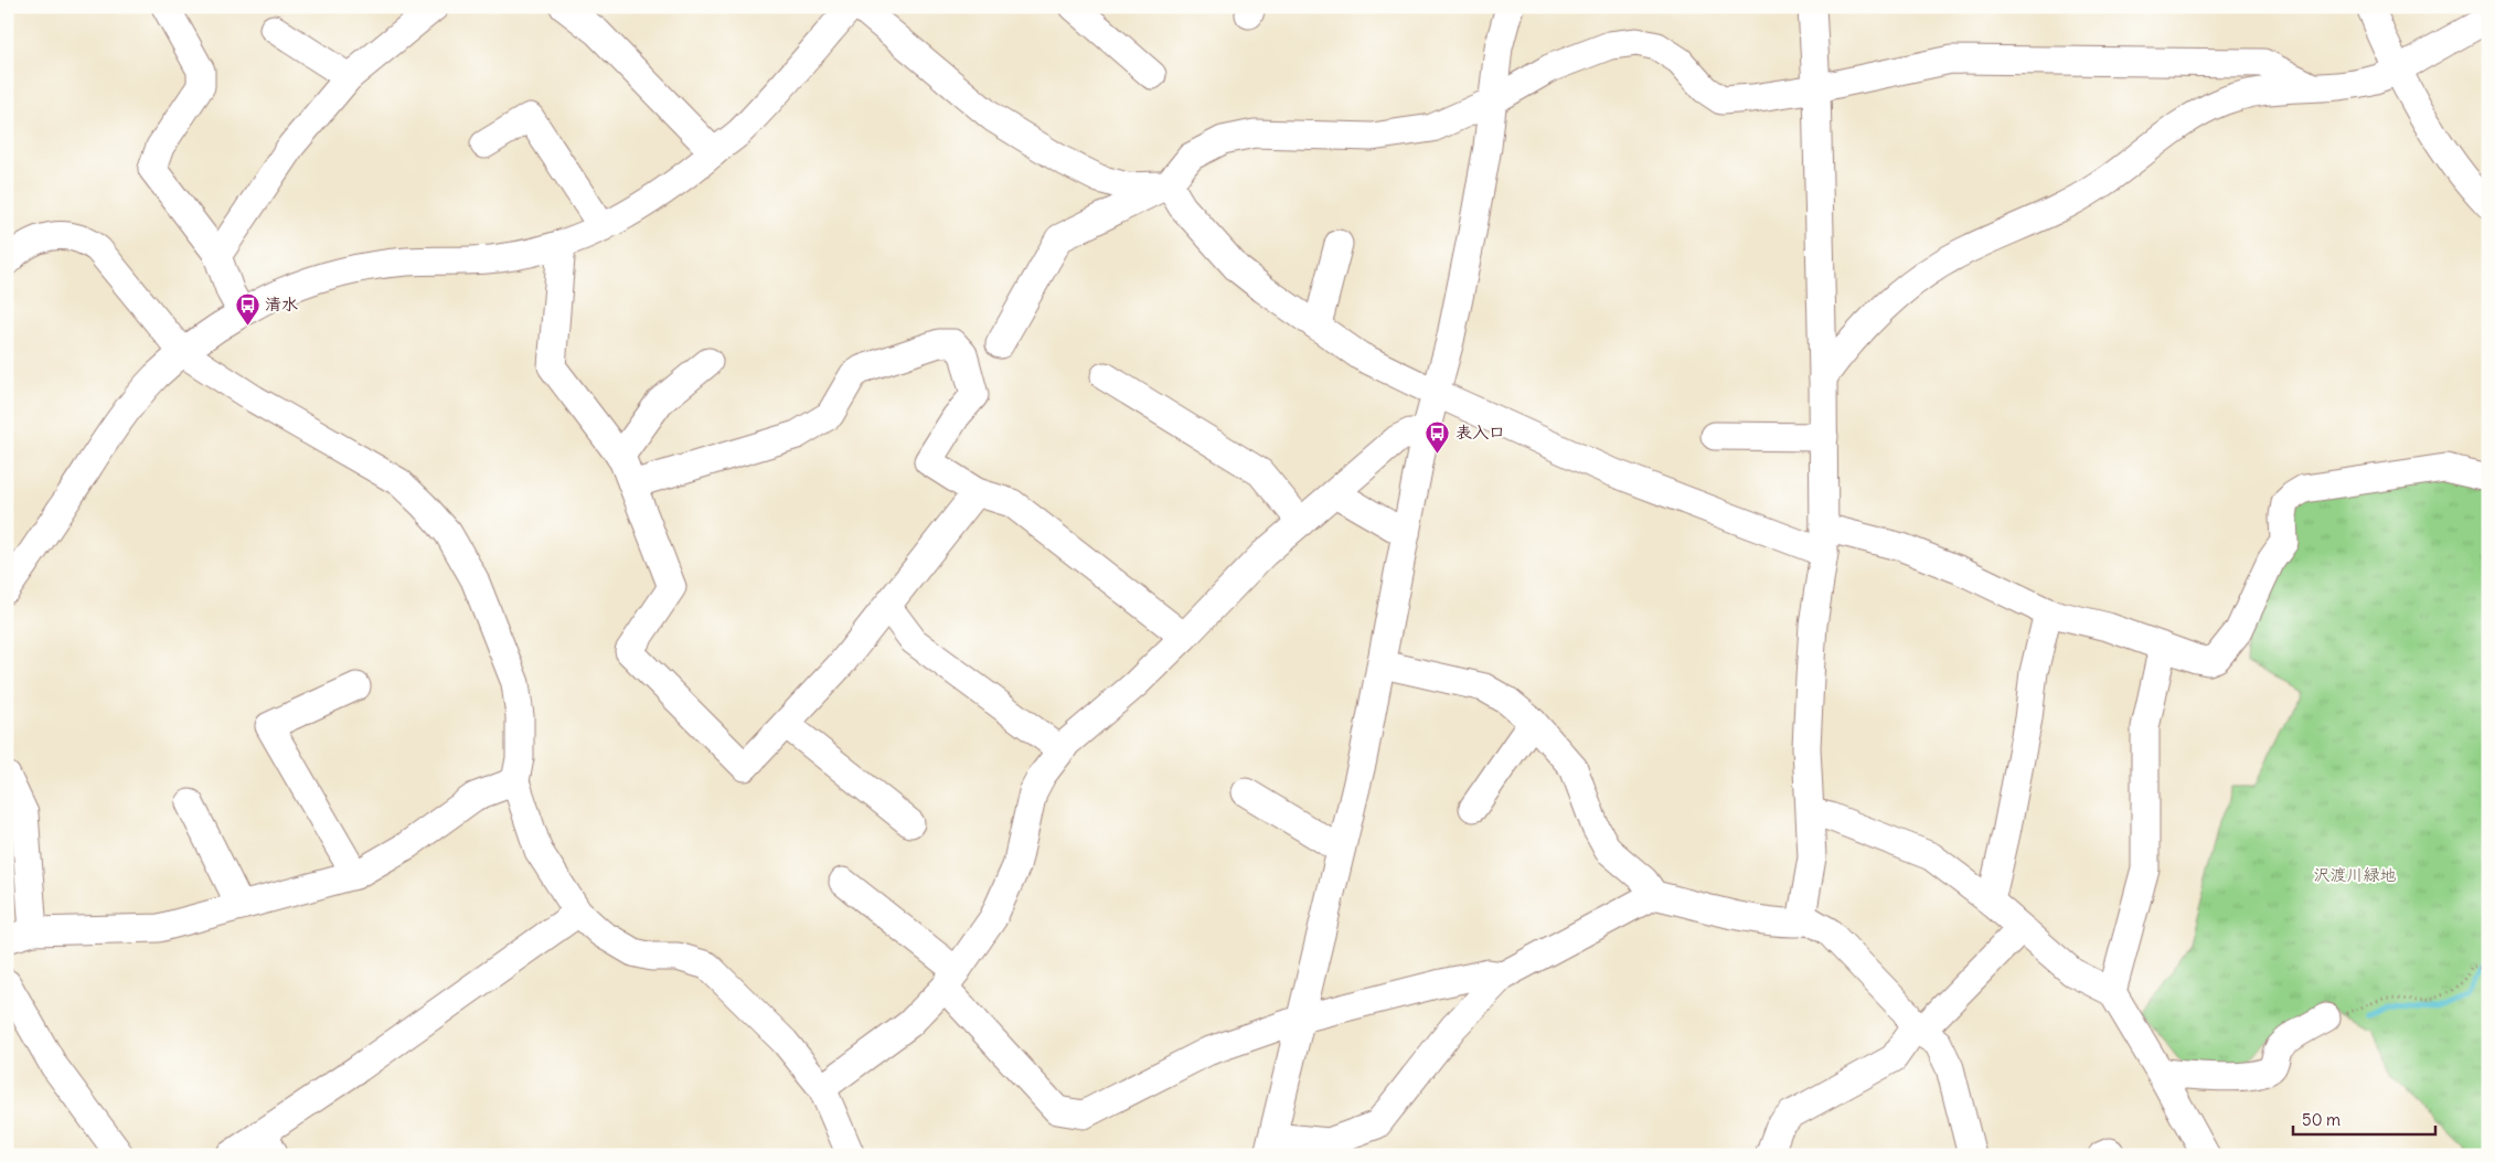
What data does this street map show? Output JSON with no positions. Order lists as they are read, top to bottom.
{
  "parks": ["沢渡川緑地"],
  "places": {
    "bus stop": ["清水", "表入口"]
  },
  "scale_bar": "50 m"
}
